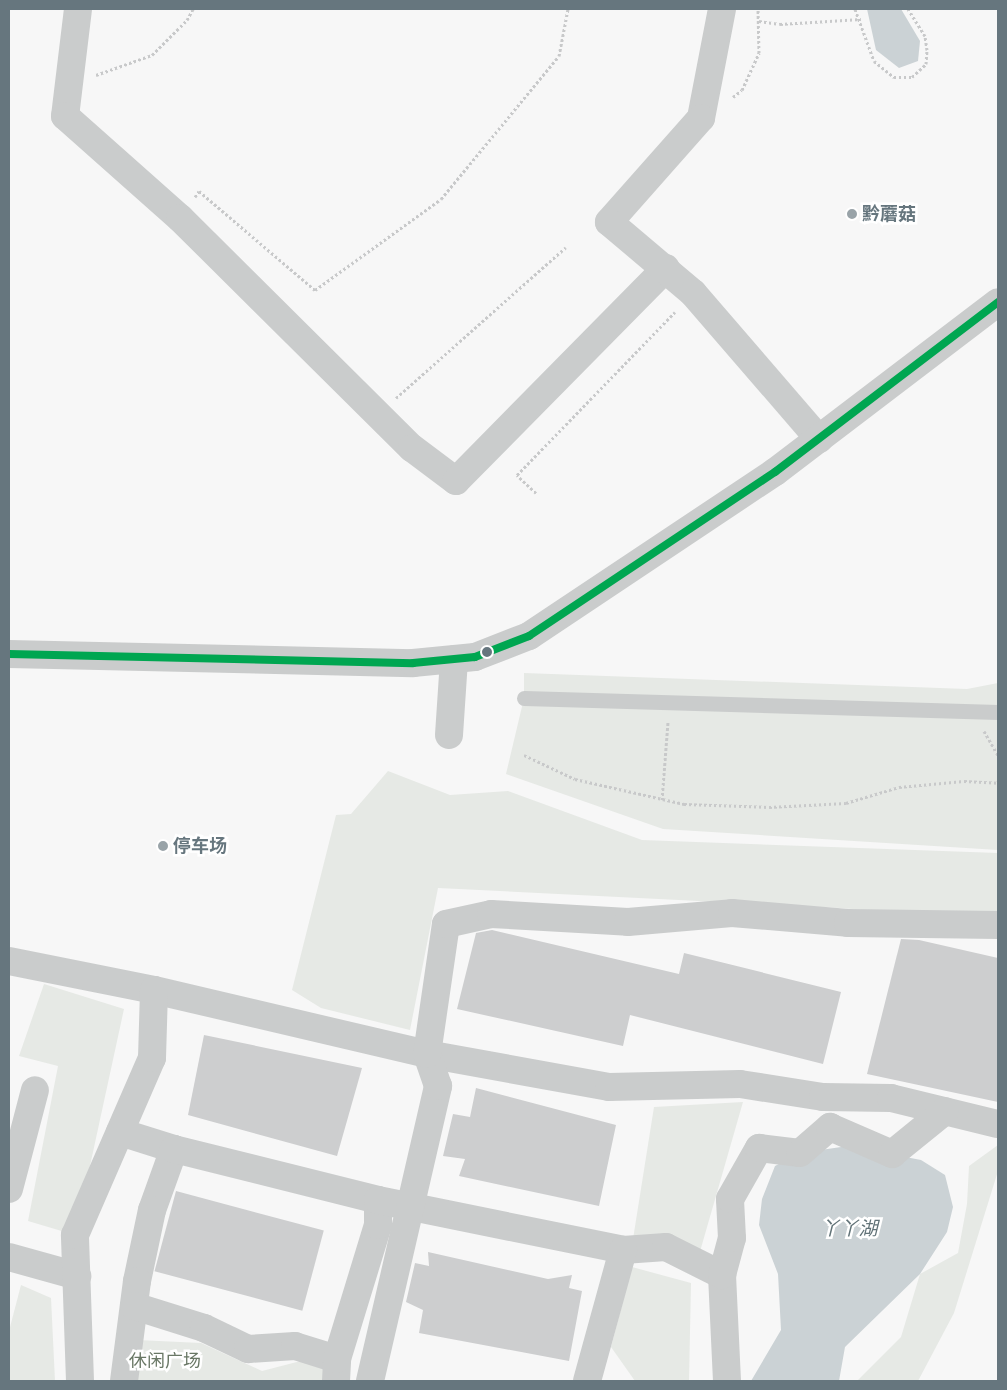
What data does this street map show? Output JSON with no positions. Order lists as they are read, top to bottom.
{
  "water": ["丫丫湖"],
  "parks": ["休闲广场"],
  "places": ["黔蘑菇", "停车场"]
}
